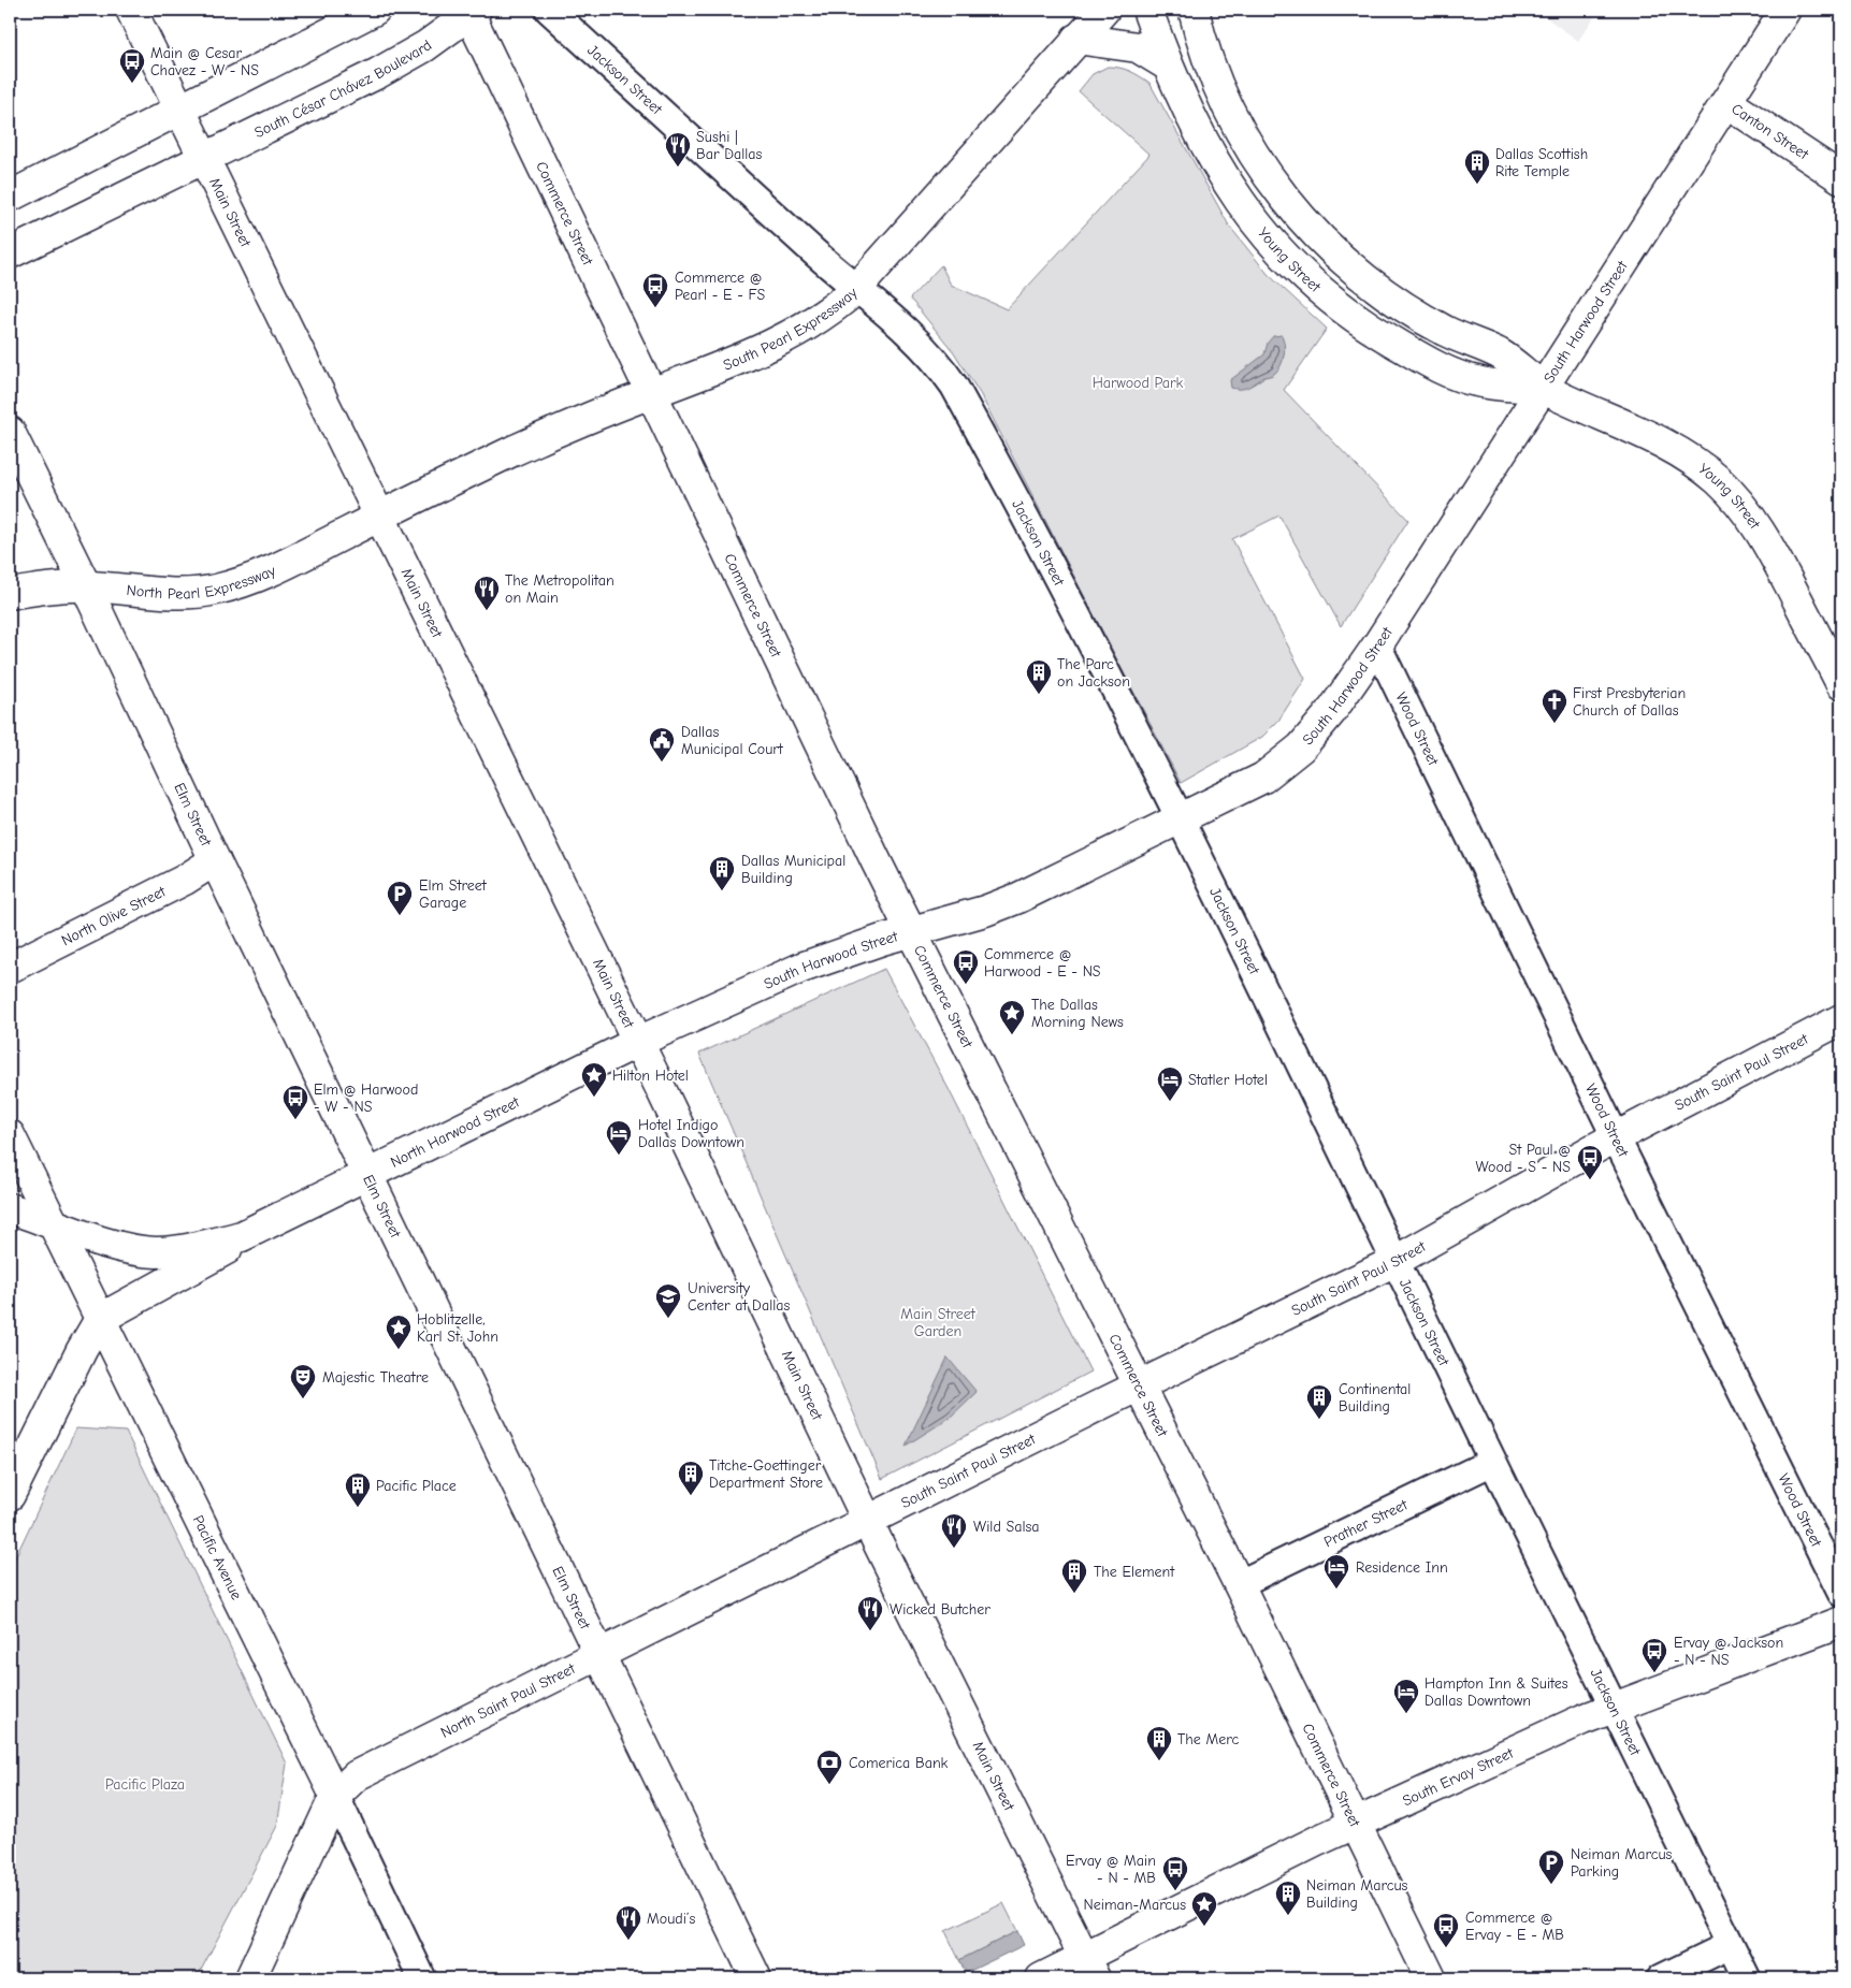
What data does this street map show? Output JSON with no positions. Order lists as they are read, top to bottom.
{
  "streets": {
    "main road": [
      "South César Chávez Boulevard",
      "Canton Street",
      "Main Street",
      "Commerce Street",
      "Young Street",
      "South Harwood Street",
      "South Pearl Expressway",
      "North Pearl Expressway",
      "Elm Street",
      "North Olive Street",
      "South Saint Paul Street",
      "North Harwood Street",
      "Pacific Avenue",
      "North Saint Paul Street",
      "South Ervay Street"
    ],
    "street": ["Jackson Street", "Wood Street", "Prather Street"]
  },
  "crossings": [
    ["Jackson Street", "South Harwood Street"],
    ["Jackson Street", "South Pearl Expressway"],
    ["Jackson Street", "South Saint Paul Street"],
    ["Jackson Street", "Prather Street"],
    ["Jackson Street", "South Ervay Street"],
    ["South César Chávez Boulevard", "Main Street"],
    ["South César Chávez Boulevard", "Commerce Street"],
    ["Canton Street", "South Harwood Street"],
    ["Main Street", "South Harwood Street"],
    ["Main Street", "South Pearl Expressway"],
    ["Main Street", "North Pearl Expressway"],
    ["Main Street", "South Saint Paul Street"],
    ["Main Street", "North Harwood Street"],
    ["Main Street", "North Saint Paul Street"],
    ["Main Street", "South Ervay Street"],
    ["Commerce Street", "South Harwood Street"],
    ["Commerce Street", "South Pearl Expressway"],
    ["Commerce Street", "South Saint Paul Street"],
    ["Commerce Street", "Prather Street"],
    ["Commerce Street", "South Ervay Street"],
    ["Young Street", "South Harwood Street"],
    ["South Harwood Street", "Wood Street"],
    ["South Harwood Street", "North Harwood Street"],
    ["South Pearl Expressway", "North Pearl Expressway"],
    ["North Pearl Expressway", "Elm Street"],
    ["Wood Street", "South Saint Paul Street"],
    ["Elm Street", "North Olive Street"],
    ["Elm Street", "North Harwood Street"],
    ["Elm Street", "North Saint Paul Street"],
    ["South Saint Paul Street", "North Saint Paul Street"],
    ["North Harwood Street", "Pacific Avenue"],
    ["Pacific Avenue", "North Saint Paul Street"]
  ],
  "parks": ["Harwood Park", "Main Street Garden", "Pacific Plaza"],
  "places": {
    "bus stop": [
      "Main @ Cesar Chavez - W - NS",
      "Commerce @ Pearl - E - FS",
      "Commerce @ Harwood - E - NS",
      "Elm @ Harwood - W - NS",
      "St Paul @ Wood - S - NS",
      "Ervay @ Jackson - N - NS",
      "Ervay @ Main - N - MB",
      "Commerce @ Ervay - E - MB"
    ],
    "restaurant": [
      "Sushi | Bar Dallas",
      "The Metropolitan on Main",
      "Wild Salsa",
      "Wicked Butcher",
      "Moudi’s"
    ],
    "building": [
      "Dallas Scottish Rite Temple",
      "The Parc on Jackson",
      "Dallas Municipal Building",
      "Continental Building",
      "Titche-Goettinger Department Store",
      "Pacific Place",
      "The Element",
      "The Merc",
      "Neiman Marcus Building"
    ],
    "church": ["First Presbyterian Church of Dallas"],
    "public building": ["Dallas Municipal Court"],
    "parking": ["Elm Street Garage", "Neiman Marcus Parking"],
    "place": [
      "The Dallas Morning News",
      "Hilton Hotel",
      "Hoblitzelle, Karl St. John",
      "Neiman-Marcus"
    ],
    "hotel": [
      "Statler Hotel",
      "Hotel Indigo Dallas Downtown",
      "Residence Inn",
      "Hampton Inn & Suites Dallas Downtown"
    ],
    "school or university": ["University Center at Dallas"],
    "theatre": ["Majestic Theatre"],
    "bank": ["Comerica Bank"]
  }
}
